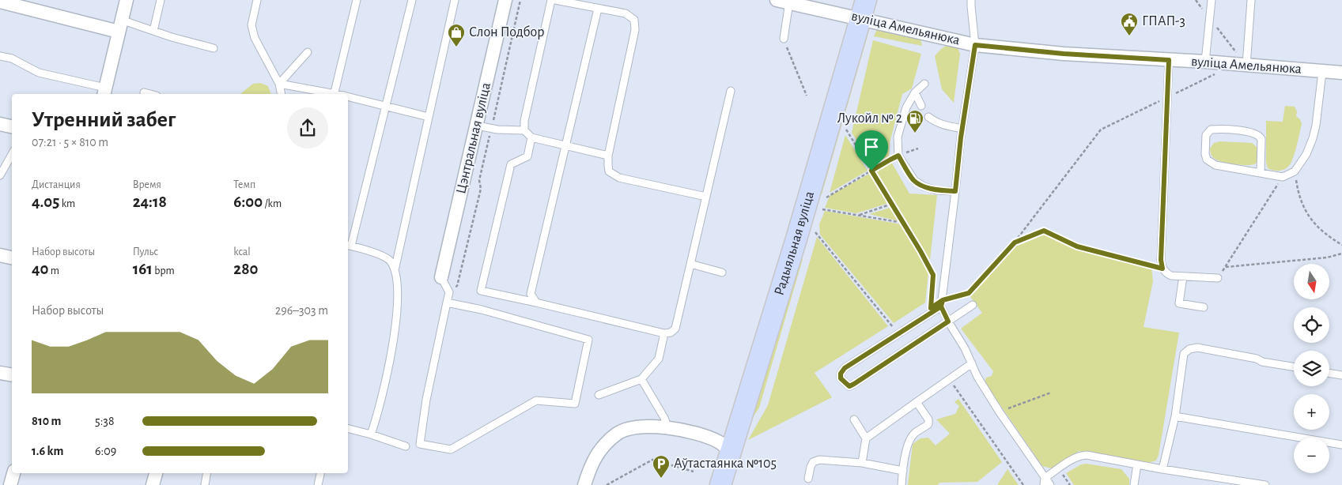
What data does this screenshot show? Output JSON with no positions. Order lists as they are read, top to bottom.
{
  "streets": {
    "main road": ["Радыяльная вуліца"],
    "street": ["вуліца Амельянюка", "Цэнтральная вуліца"]
  },
  "crossings": [
    ["вуліца Амельянюка", "Радыяльная вуліца"]
  ],
  "places": {
    "public building": ["ГПАП-3"],
    "shop": ["Слон Подбор"],
    "fuel station": ["Лукойл № 2"],
    "parking": ["Аўтастаянка №105"]
  },
  "north": "bottom",
  "page": {
    "heading": ["Утренний забег", "07:21 · 5 × 810 m"],
    "stats": [
      ["Дистанция", "4.05 km"],
      ["Время", "24:18"],
      ["Темп", "6:00 /km"],
      ["Набор высоты", "40 m"],
      ["Пульс", "161 bpm"],
      ["kcal", "280"]
    ],
    "map_buttons": ["+", "−"],
    "chart": ["Набор высоты", "296–303 m"],
    "list": [
      {
        "name": "810 m",
        "note": "5:38"
      },
      {
        "name": "1.6 km",
        "note": "6:09"
      }
    ]
  }
}
